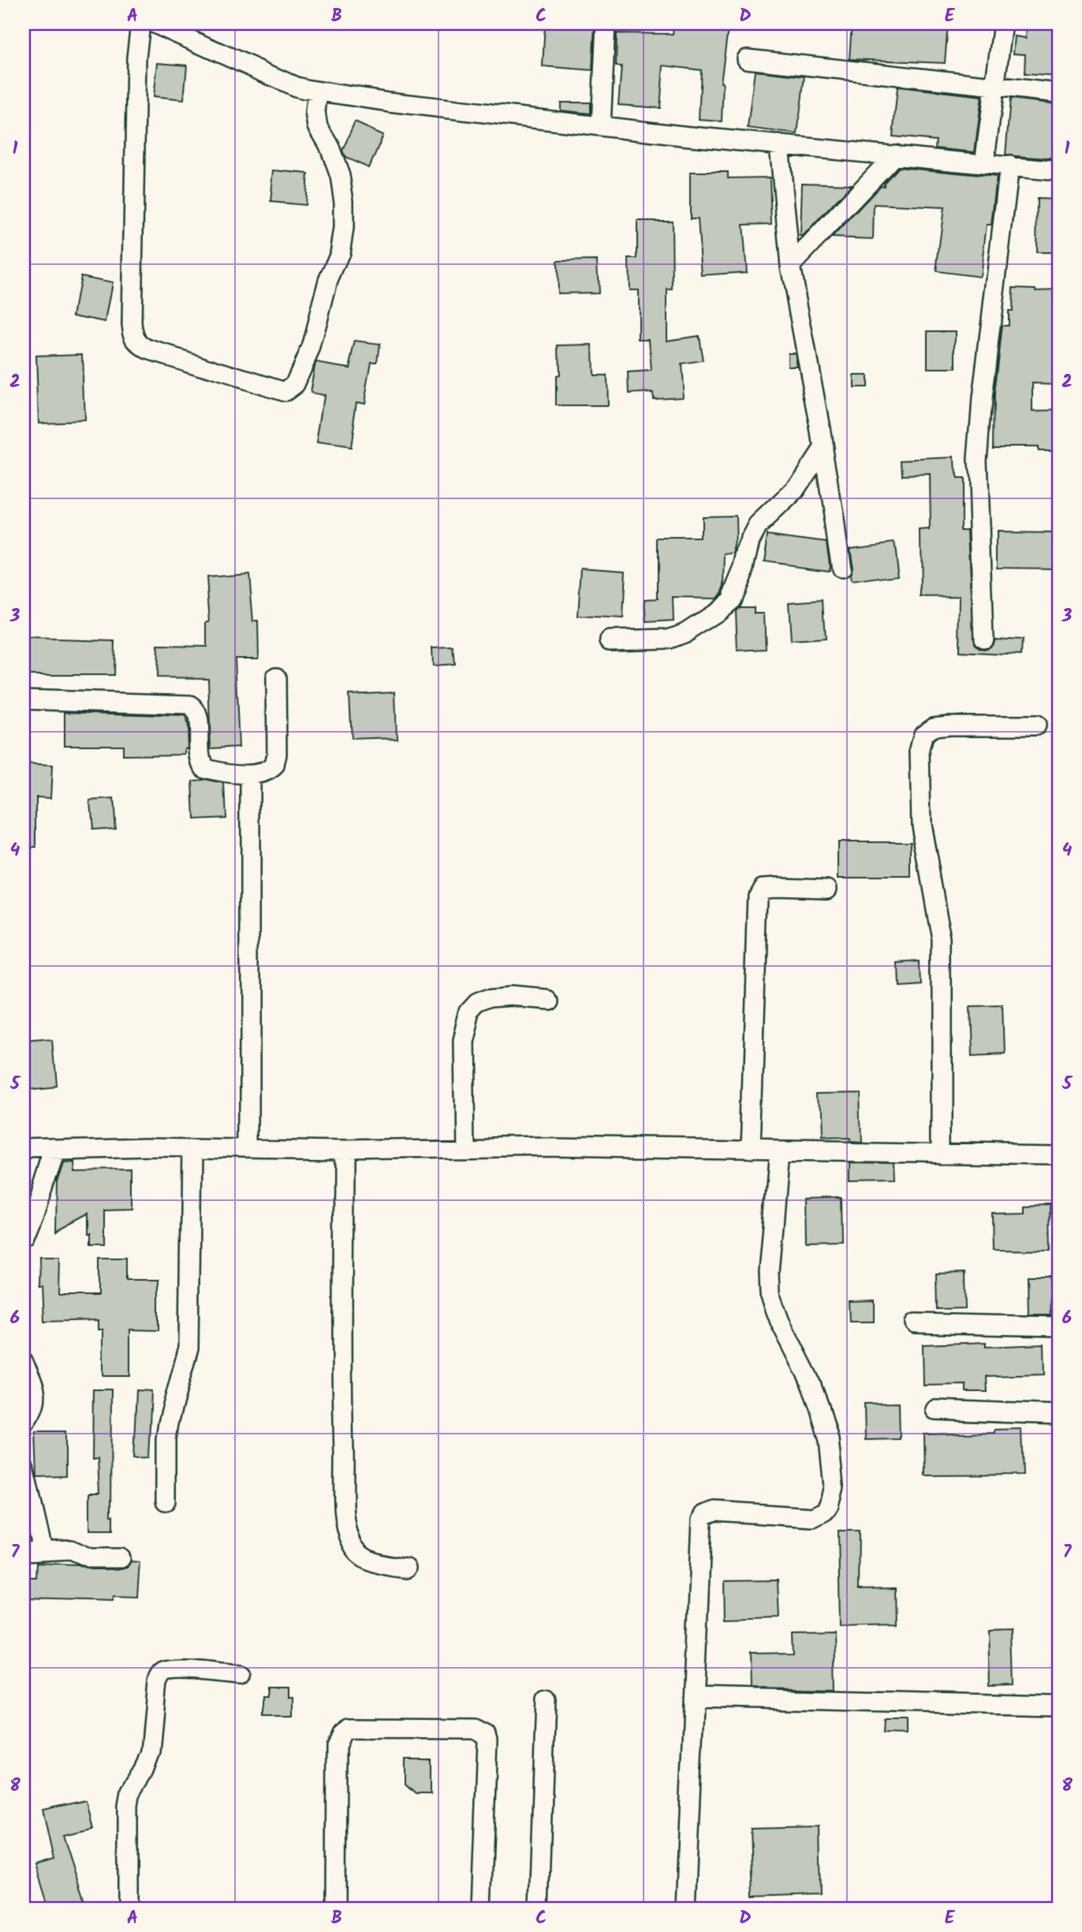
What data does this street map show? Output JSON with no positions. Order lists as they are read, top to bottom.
{
  "grid": {
    "columns": [
      "A",
      "B",
      "C",
      "D",
      "E"
    ],
    "rows": [
      "1",
      "2",
      "3",
      "4",
      "5",
      "6",
      "7",
      "8"
    ]
  }
}
